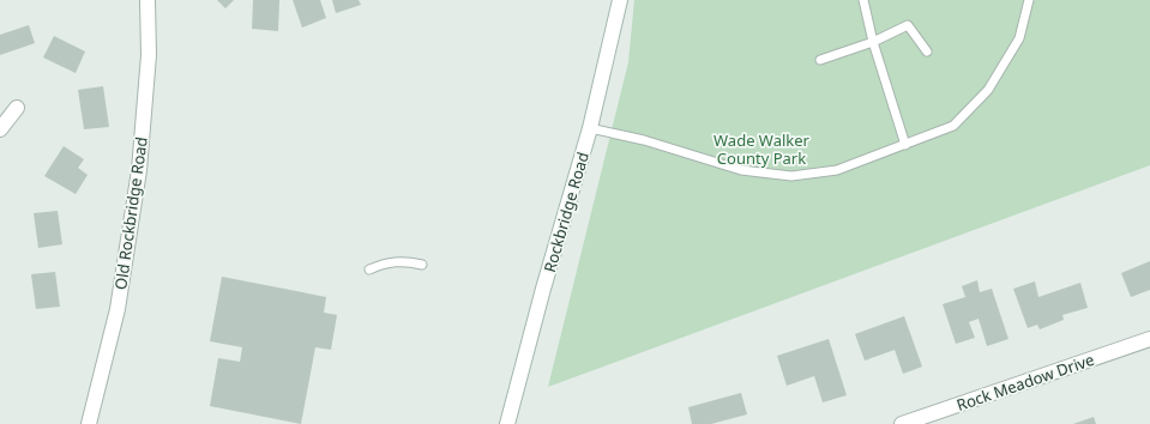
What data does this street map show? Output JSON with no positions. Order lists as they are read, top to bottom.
{
  "streets": {
    "street": ["Rockbridge Road", "Old Rockbridge Road", "Rock Meadow Drive"]
  },
  "parks": ["Wade Walker County Park"]
}
